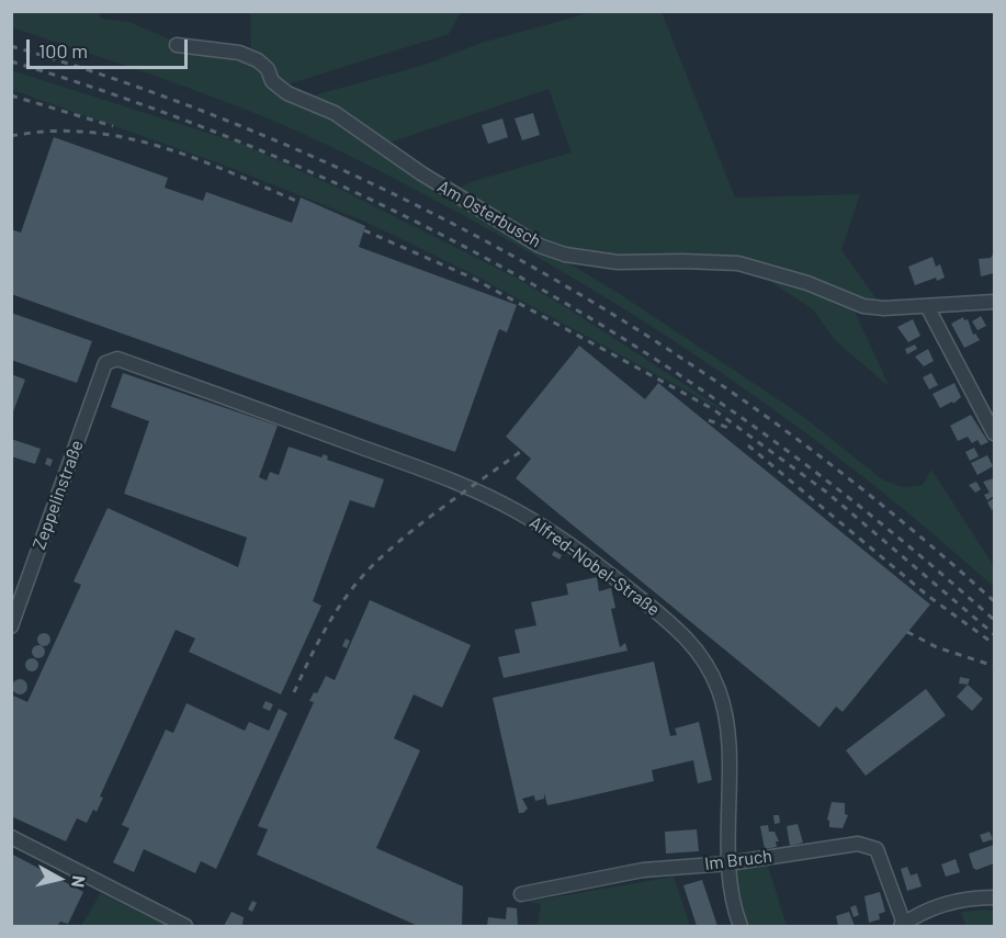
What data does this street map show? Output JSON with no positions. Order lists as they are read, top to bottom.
{
  "streets": {
    "street": [
      "Am Osterbusch",
      "Zeppelinstraße",
      "Alfred-Nobel-Straße",
      "Im Bruch"
    ]
  },
  "crossings": [
    ["Zeppelinstraße", "Alfred-Nobel-Straße"],
    ["Alfred-Nobel-Straße", "Im Bruch"]
  ],
  "scale_bar": "100 m",
  "north": "right"
}
